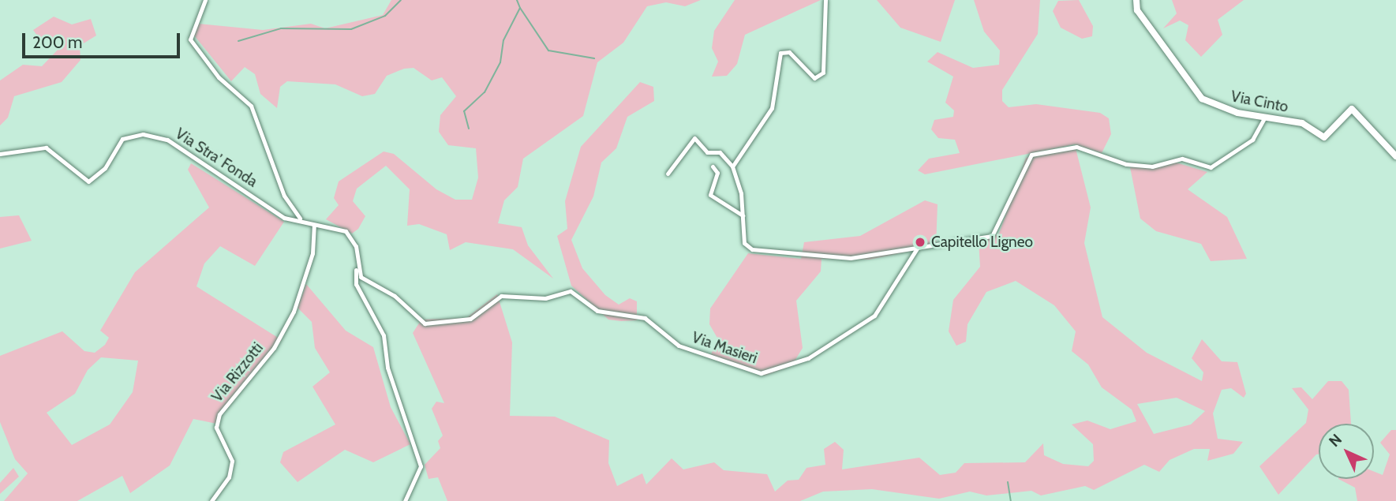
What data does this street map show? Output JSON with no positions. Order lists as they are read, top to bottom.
{
  "streets": {
    "street": [
      "Via Cinto",
      "Via Stra' Fonda",
      "Via Masieri",
      "Via Rizzotti"
    ]
  },
  "crossings": [
    ["Via Stra' Fonda", "Via Rizzotti"]
  ],
  "places": ["Capitello Ligneo"],
  "scale_bar": "200 m",
  "north": "top left"
}
